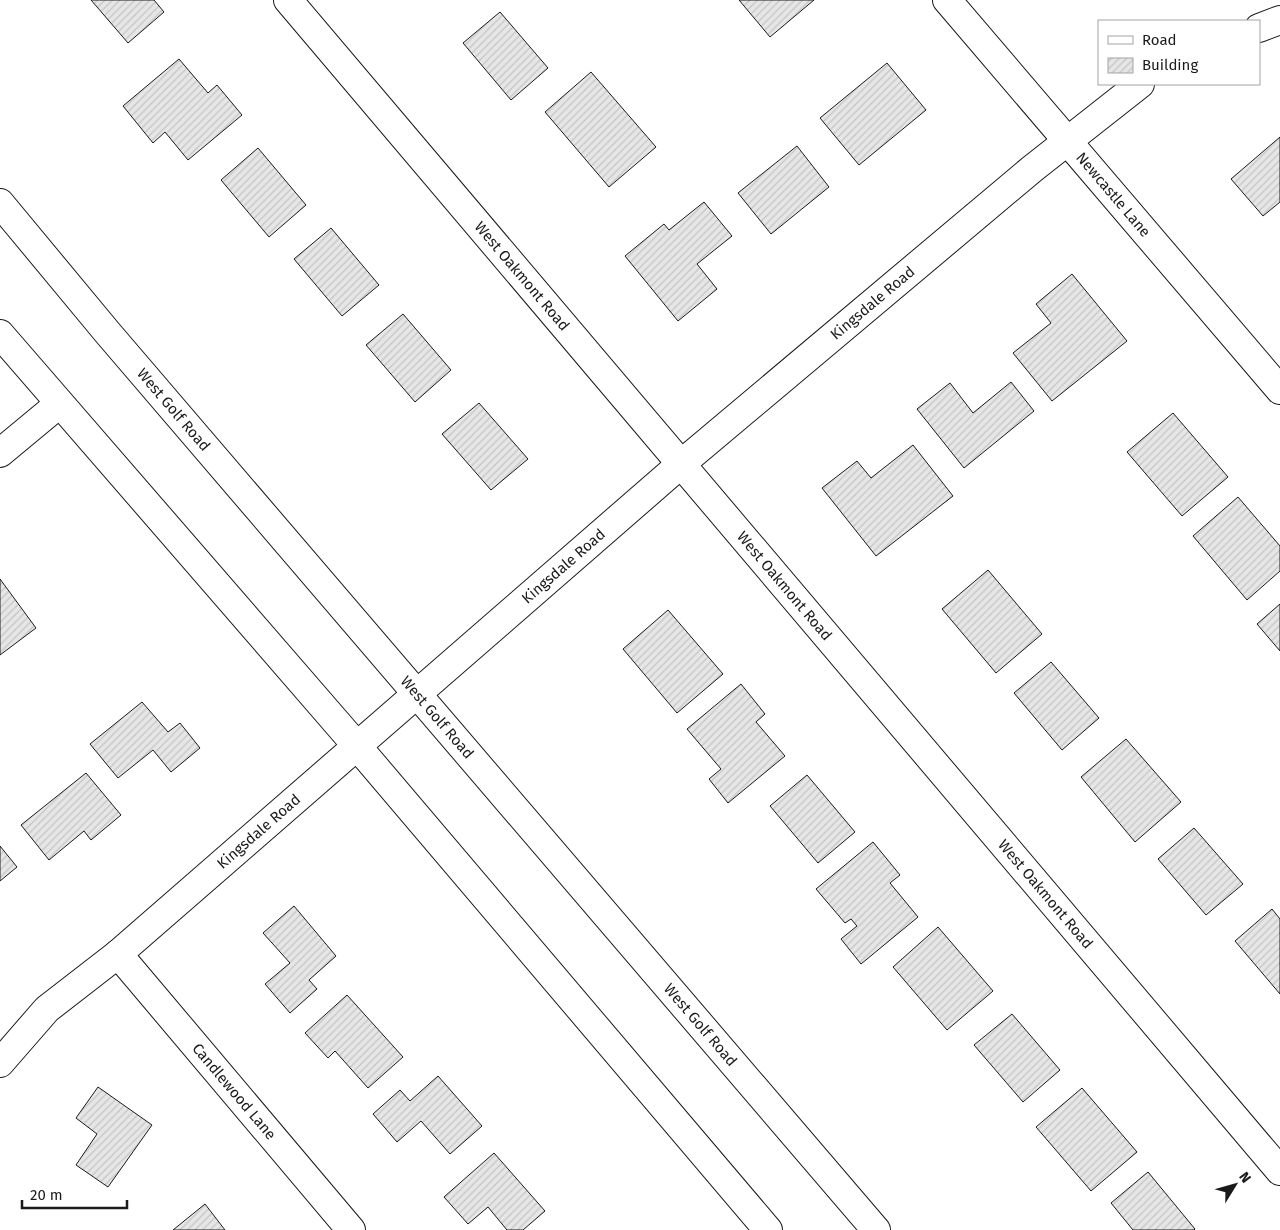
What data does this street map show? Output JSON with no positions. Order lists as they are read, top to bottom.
{
  "streets": {
    "street": [
      "Newcastle Lane",
      "West Oakmont Road",
      "Kingsdale Road",
      "West Golf Road",
      "Candlewood Lane"
    ]
  },
  "crossings": [
    ["Newcastle Lane", "Kingsdale Road"],
    ["West Oakmont Road", "Kingsdale Road"],
    ["Kingsdale Road", "West Golf Road"],
    ["Kingsdale Road", "Candlewood Lane"]
  ],
  "legend": ["Road", "Building"],
  "scale_bar": "20 m",
  "north": "top right"
}
